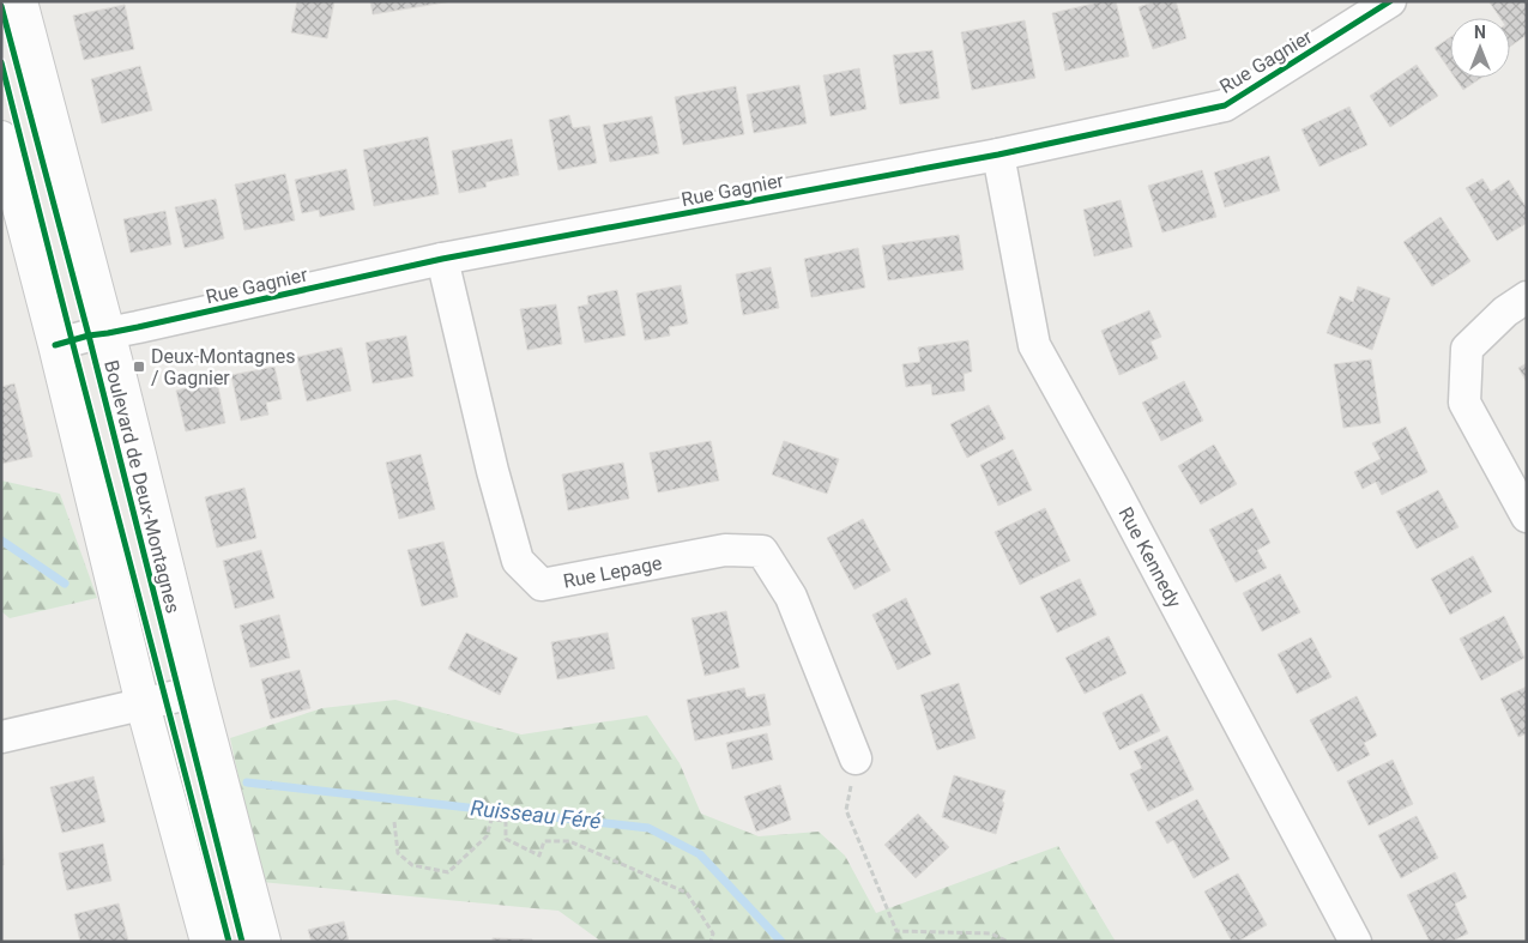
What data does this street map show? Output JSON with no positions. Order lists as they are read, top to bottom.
{
  "streets": {
    "street": [
      "Rue Gagnier",
      "Boulevard de Deux-Montagnes",
      "Rue Kennedy",
      "Rue Lepage"
    ]
  },
  "crossings": [
    ["Rue Gagnier", "Boulevard de Deux-Montagnes"],
    ["Rue Gagnier", "Rue Kennedy"],
    ["Rue Gagnier", "Rue Lepage"]
  ],
  "water": ["Ruisseau Féré"],
  "places": {
    "transit": ["Deux-Montagnes / Gagnier"]
  },
  "north": "top"
}
